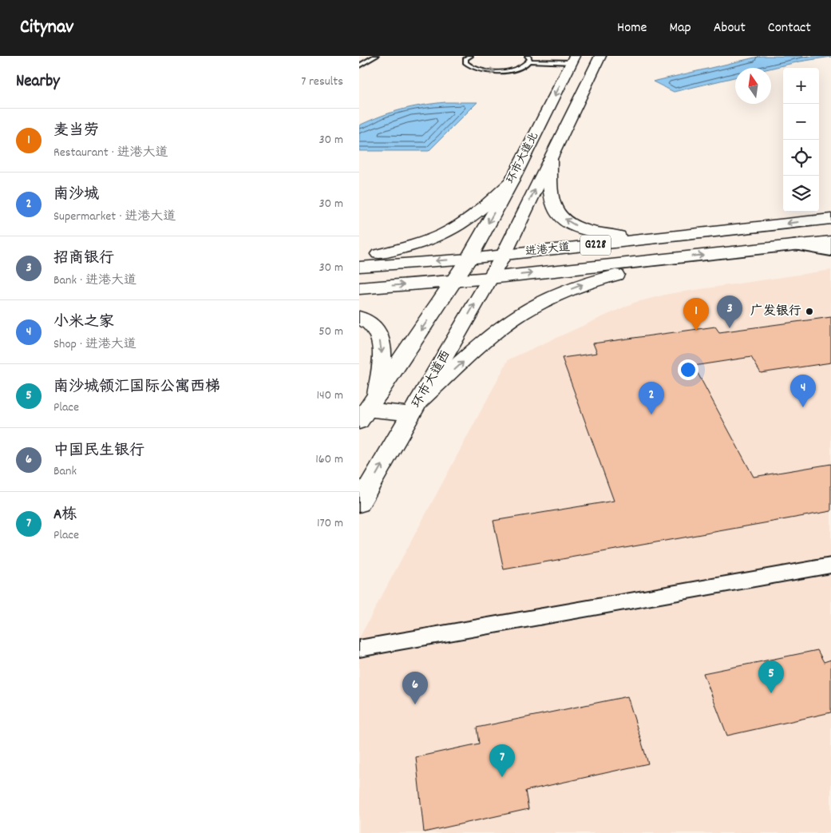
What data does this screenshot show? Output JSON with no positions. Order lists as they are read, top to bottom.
{
  "streets": {
    "main road": [
      "环市大道北",
      "G228",
      "进港大道",
      "环市大道西"
    ]
  },
  "crossings": [
    ["环市大道北", "进港大道"],
    ["环市大道北", "环市大道西"],
    ["进港大道", "环市大道西"]
  ],
  "places": ["广发银行"],
  "north": "top",
  "page": {
    "header": "Citynav",
    "nav": [
      "Home",
      "Map",
      "About",
      "Contact"
    ],
    "heading": ["Nearby", "7 results"],
    "map_buttons": ["+", "−"],
    "list": [
      {
        "mark": "1",
        "name": "麦当劳",
        "note": "Restaurant · 进港大道",
        "value": "30 m"
      },
      {
        "mark": "2",
        "name": "南沙城",
        "note": "Supermarket · 进港大道",
        "value": "30 m"
      },
      {
        "mark": "3",
        "name": "招商银行",
        "note": "Bank · 进港大道",
        "value": "30 m"
      },
      {
        "mark": "4",
        "name": "小米之家",
        "note": "Shop · 进港大道",
        "value": "50 m"
      },
      {
        "mark": "5",
        "name": "南沙城领汇国际公寓西梯",
        "note": "Place",
        "value": "140 m"
      },
      {
        "mark": "6",
        "name": "中国民生银行",
        "note": "Bank",
        "value": "160 m"
      },
      {
        "mark": "7",
        "name": "A栋",
        "note": "Place",
        "value": "170 m"
      }
    ],
    "pins": [
      "3",
      "1",
      "4",
      "2",
      "5",
      "6",
      "7"
    ]
  }
}
